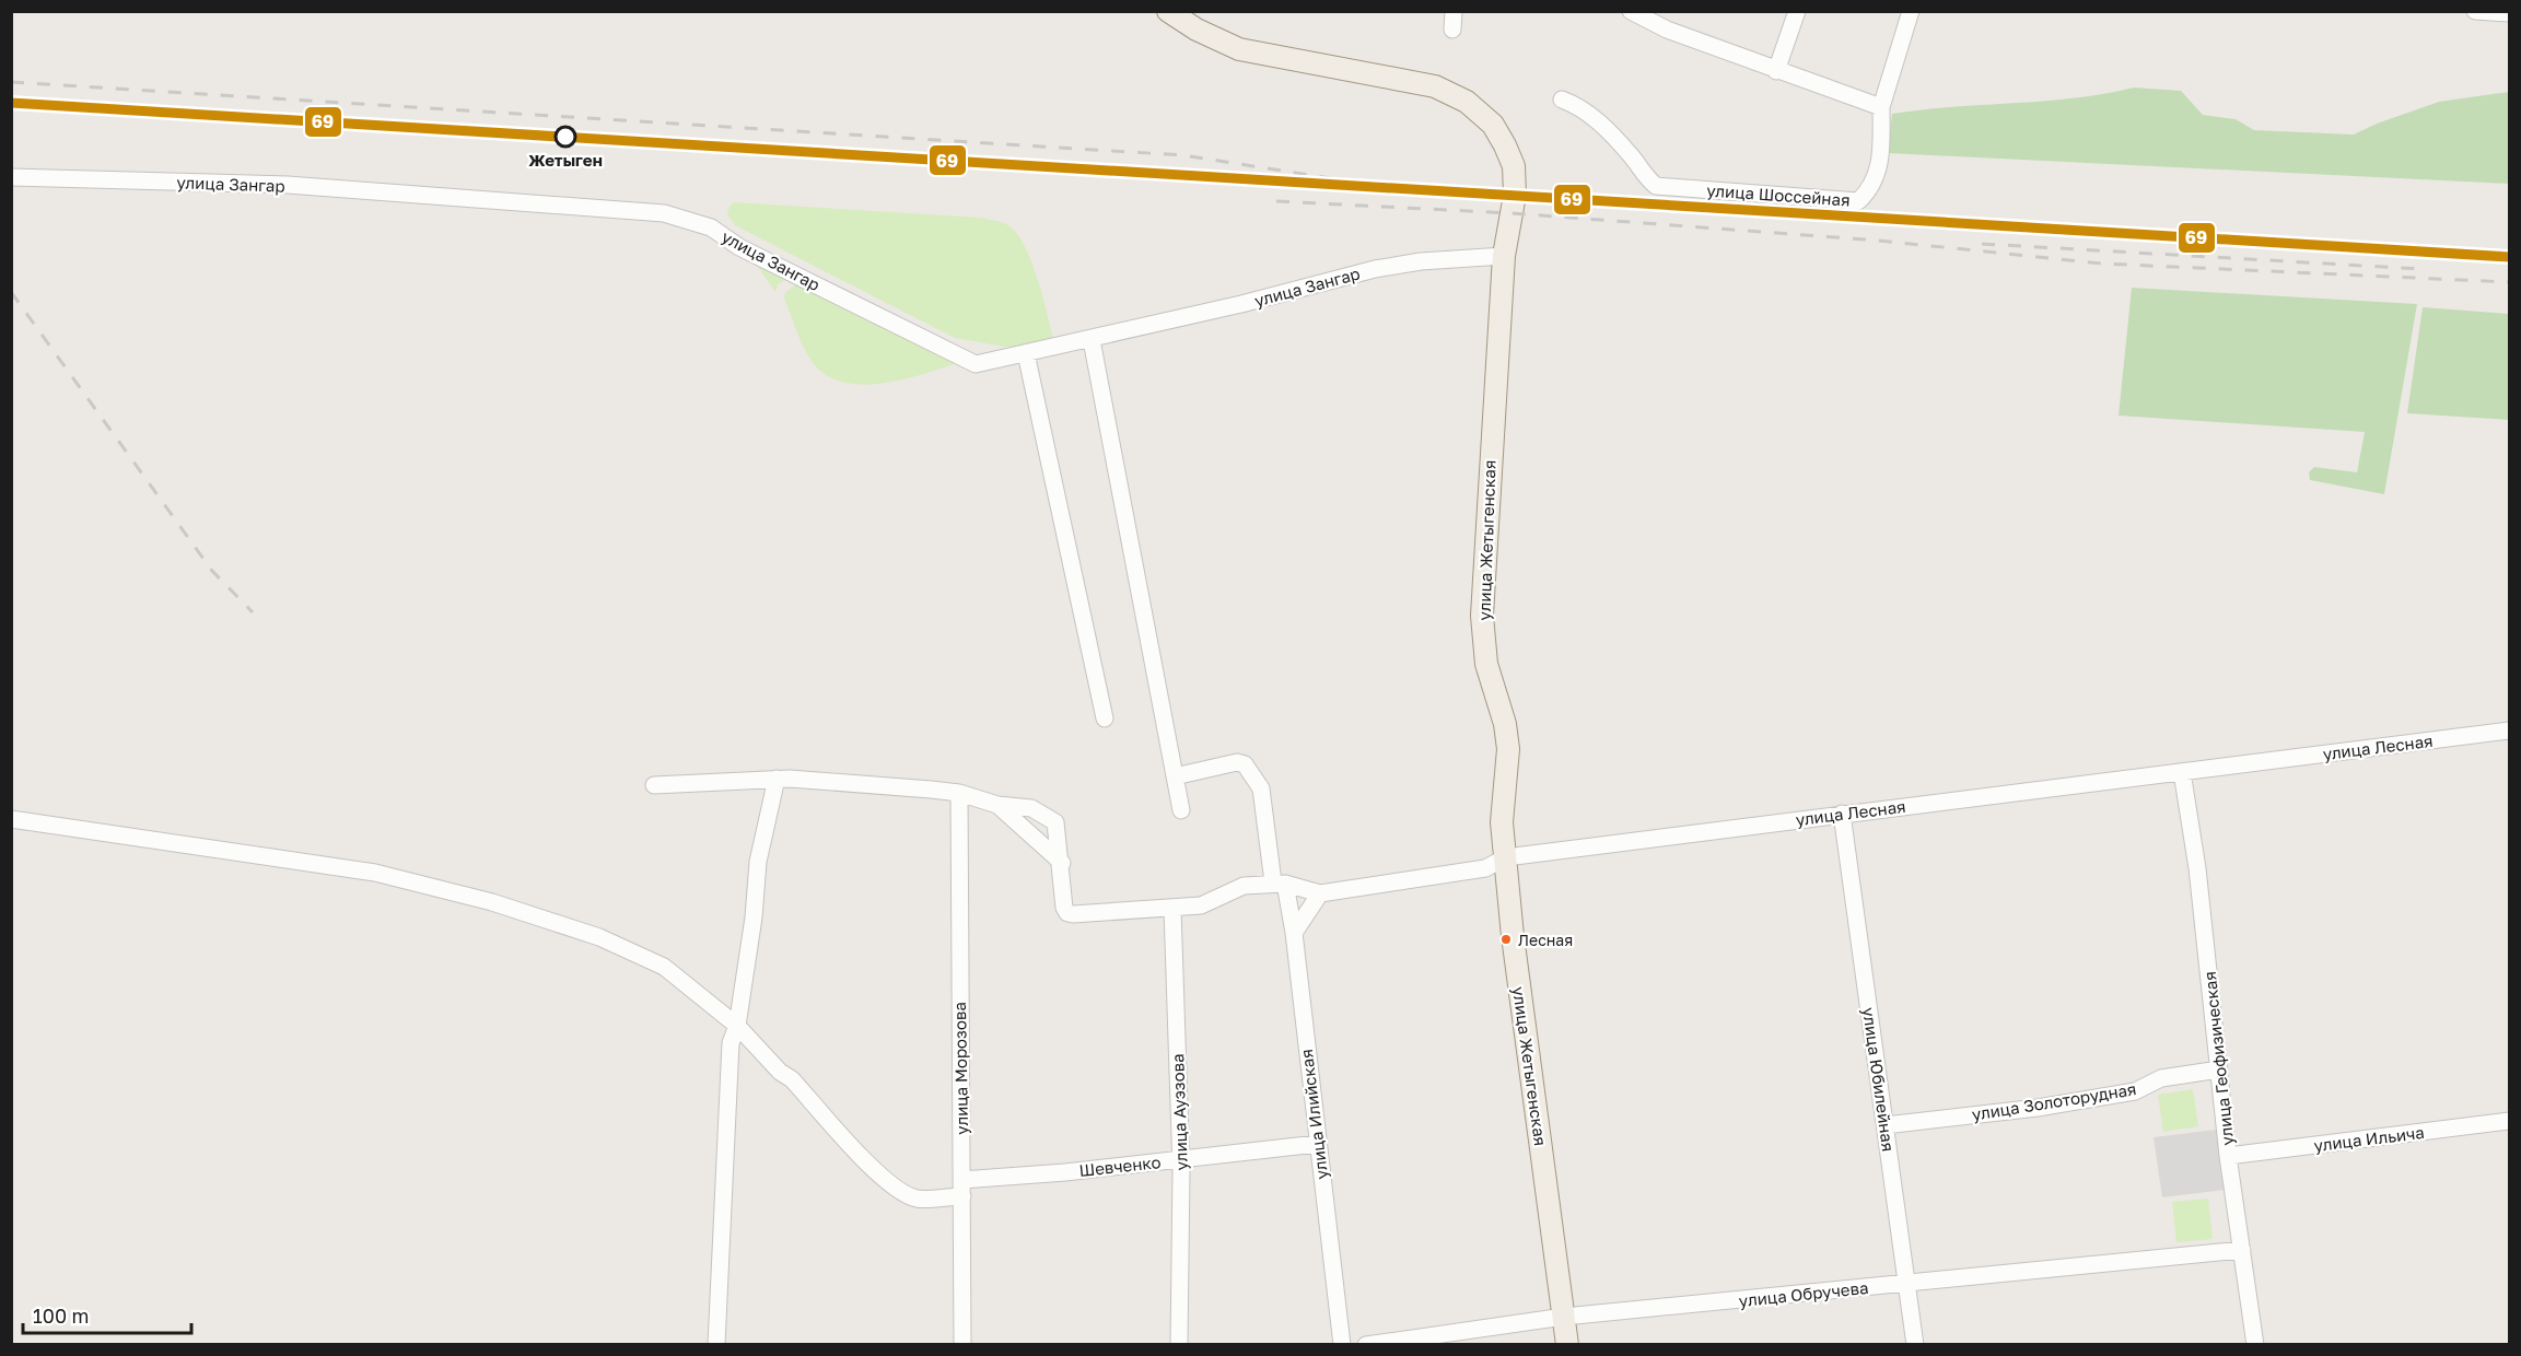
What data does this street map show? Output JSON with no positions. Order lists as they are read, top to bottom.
{
  "streets": {
    "main road": ["улица Жетыгенская"],
    "street": [
      "улица Зангар",
      "улица Шоссейная",
      "улица Лесная",
      "улица Геофизическая",
      "улица Морозова",
      "улица Юбилейная",
      "улица Золоторудная",
      "улица Ауэзова",
      "улица Илийская",
      "улица Ильича",
      "Шевченко",
      "улица Обручева"
    ]
  },
  "crossings": [
    ["улица Зангар", "улица Жетыгенская"],
    ["улица Жетыгенская", "улица Лесная"],
    ["улица Жетыгенская", "улица Обручева"],
    ["улица Лесная", "улица Геофизическая"],
    ["улица Лесная", "улица Юбилейная"],
    ["улица Лесная", "улица Ауэзова"],
    ["улица Лесная", "улица Илийская"],
    ["улица Геофизическая", "улица Золоторудная"],
    ["улица Геофизическая", "улица Ильича"],
    ["улица Геофизическая", "улица Обручева"],
    ["улица Морозова", "Шевченко"],
    ["улица Юбилейная", "улица Золоторудная"],
    ["улица Юбилейная", "улица Обручева"],
    ["улица Ауэзова", "Шевченко"],
    ["улица Илийская", "Шевченко"]
  ],
  "places": ["Жетыген", "Лесная"],
  "lines": ["transit line 69"],
  "scale_bar": "100 m"
}
